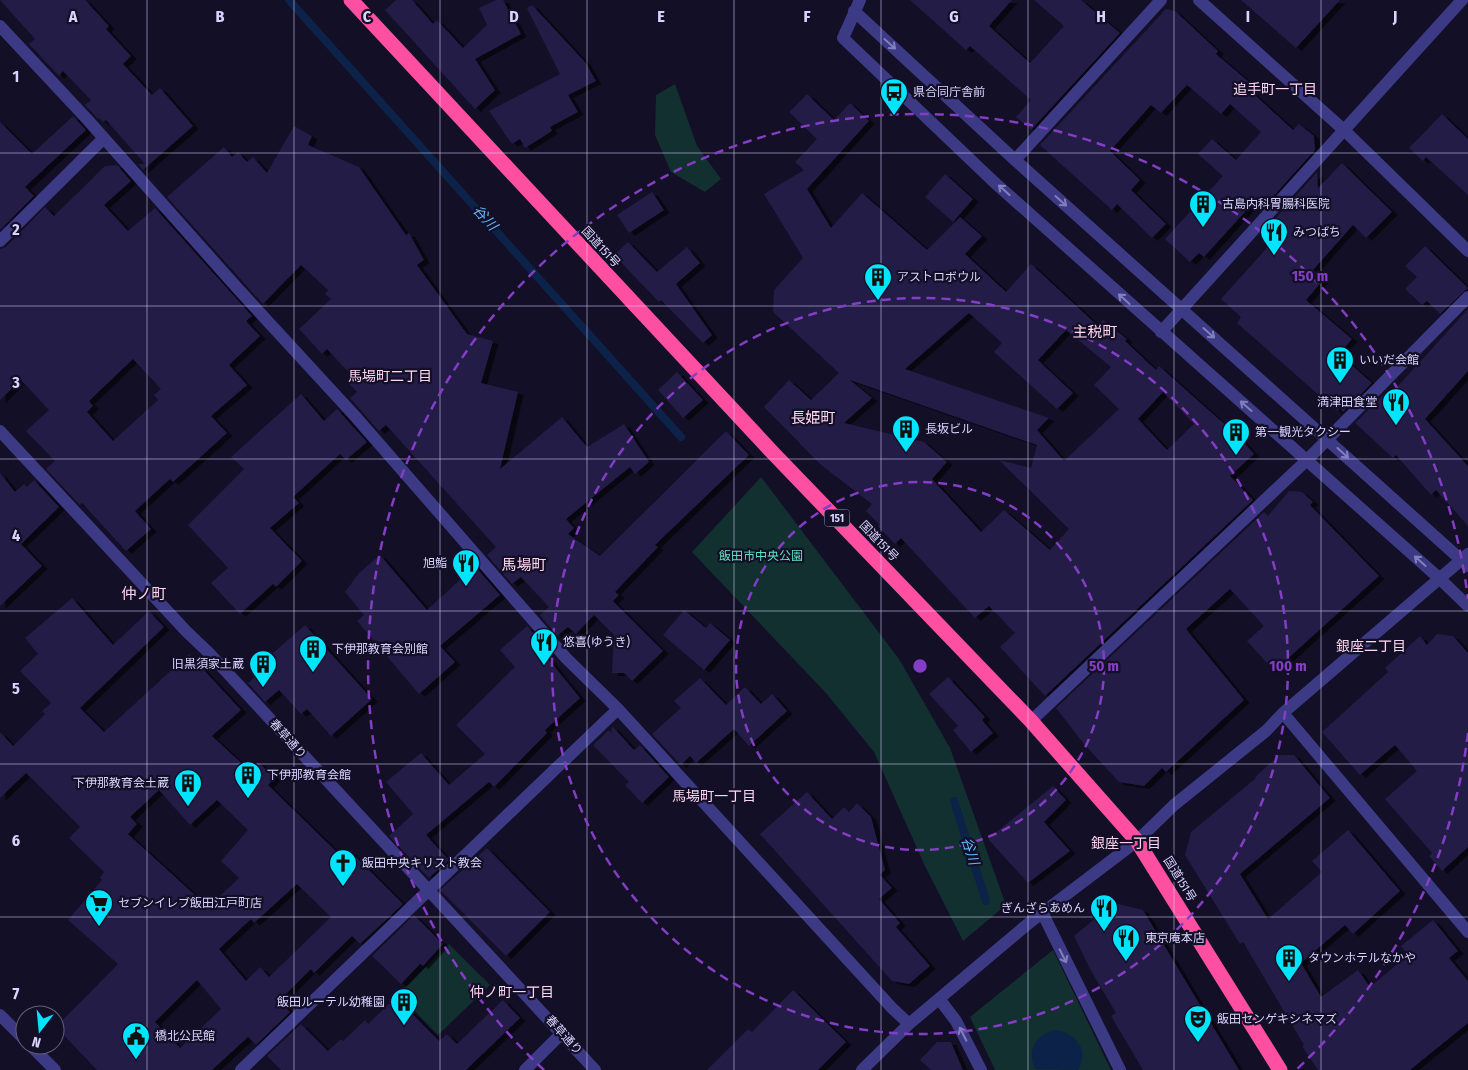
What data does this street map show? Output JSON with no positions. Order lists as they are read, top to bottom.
{
  "streets": {
    "highway": ["国道151号", "151"],
    "street": ["春草通り"]
  },
  "districts": [
    "追手町一丁目",
    "主税町",
    "馬場町二丁目",
    "長姫町",
    "馬場町",
    "仲ノ町",
    "銀座二丁目",
    "馬場町一丁目",
    "銀座一丁目",
    "仲ノ町一丁目"
  ],
  "water": ["谷川"],
  "parks": ["飯田市中央公園"],
  "places": {
    "bus stop": ["県合同庁舎前"],
    "building": [
      "古島内科胃腸科医院",
      "アストロボウル",
      "いいだ会館",
      "長坂ビル",
      "第一観光タクシー",
      "下伊那教育会別館",
      "旧黒須家土蔵",
      "下伊那教育会館",
      "下伊那教育会土蔵",
      "タウンホテルなかや",
      "飯田ルーテル幼稚園"
    ],
    "restaurant": [
      "みつばち",
      "満津田食堂",
      "旭鮨",
      "悠喜(ゆうき)",
      "ぎんざらあめん",
      "東京庵本店"
    ],
    "church": ["飯田中央キリスト教会"],
    "supermarket": ["セブンイレブ飯田江戸町店"],
    "theatre": ["飯田センゲキシネマズ"],
    "public building": ["橋北公民館"]
  },
  "north": "bottom",
  "grid": {
    "columns": [
      "A",
      "B",
      "C",
      "D",
      "E",
      "F",
      "G",
      "H",
      "I",
      "J"
    ],
    "rows": [
      "1",
      "2",
      "3",
      "4",
      "5",
      "6",
      "7"
    ]
  },
  "rings": ["150 m", "50 m", "100 m"]
}
